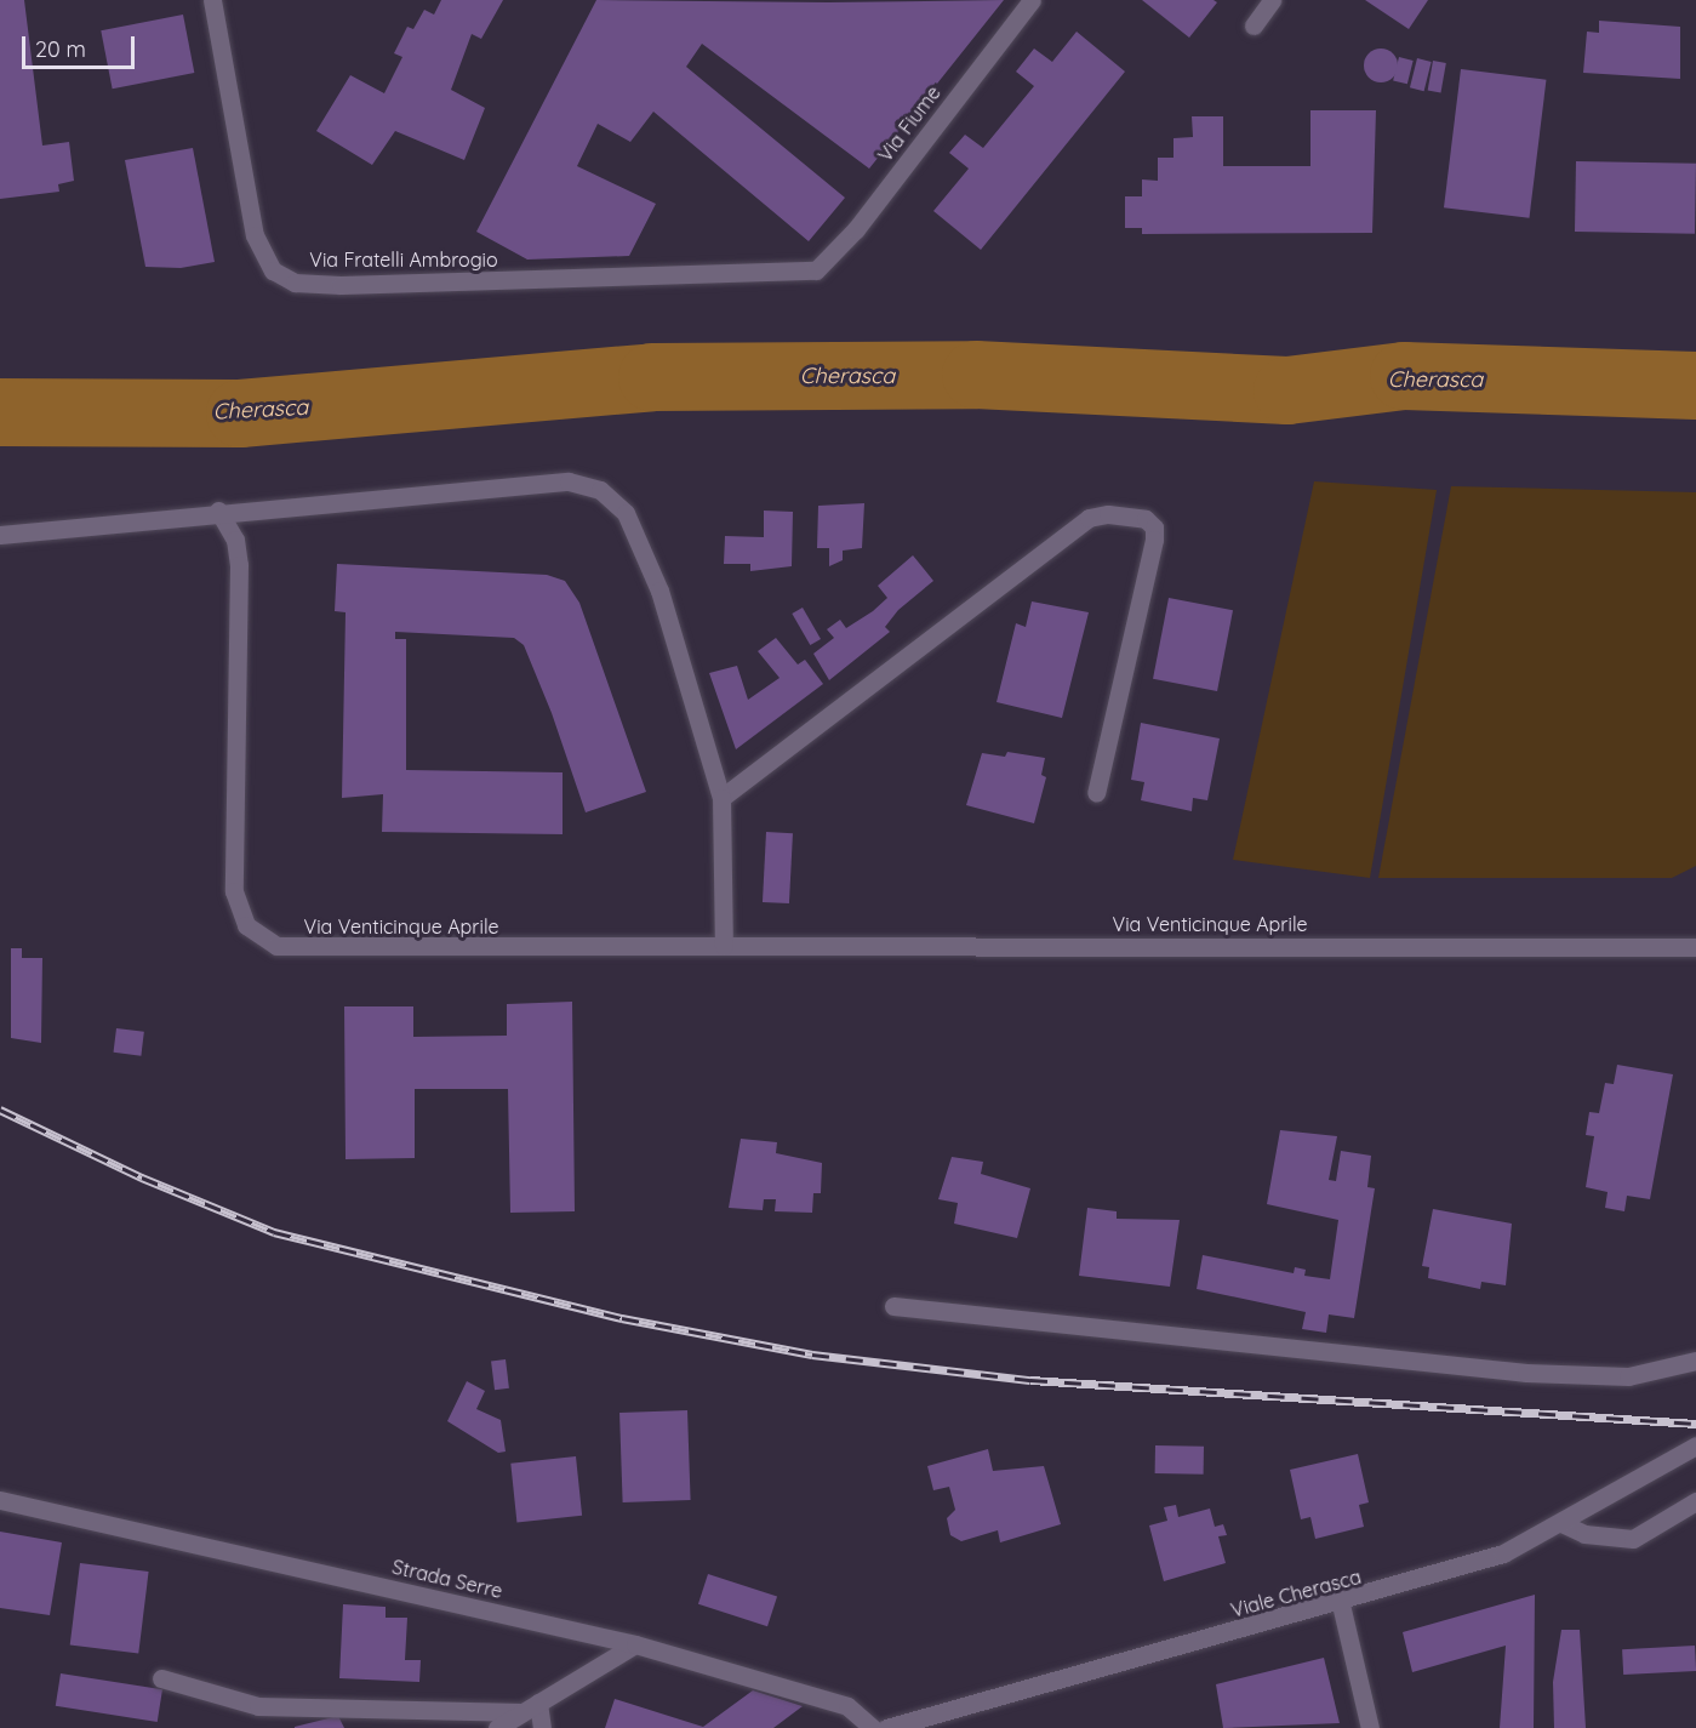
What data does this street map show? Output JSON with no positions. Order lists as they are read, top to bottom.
{
  "streets": {
    "street": [
      "Via Fiume",
      "Via Fratelli Ambrogio",
      "Via Venticinque Aprile",
      "Strada Serre",
      "Viale Cherasca"
    ]
  },
  "crossings": [
    ["Via Fiume", "Via Fratelli Ambrogio"]
  ],
  "water": ["Cherasca"],
  "scale_bar": "20 m"
}
